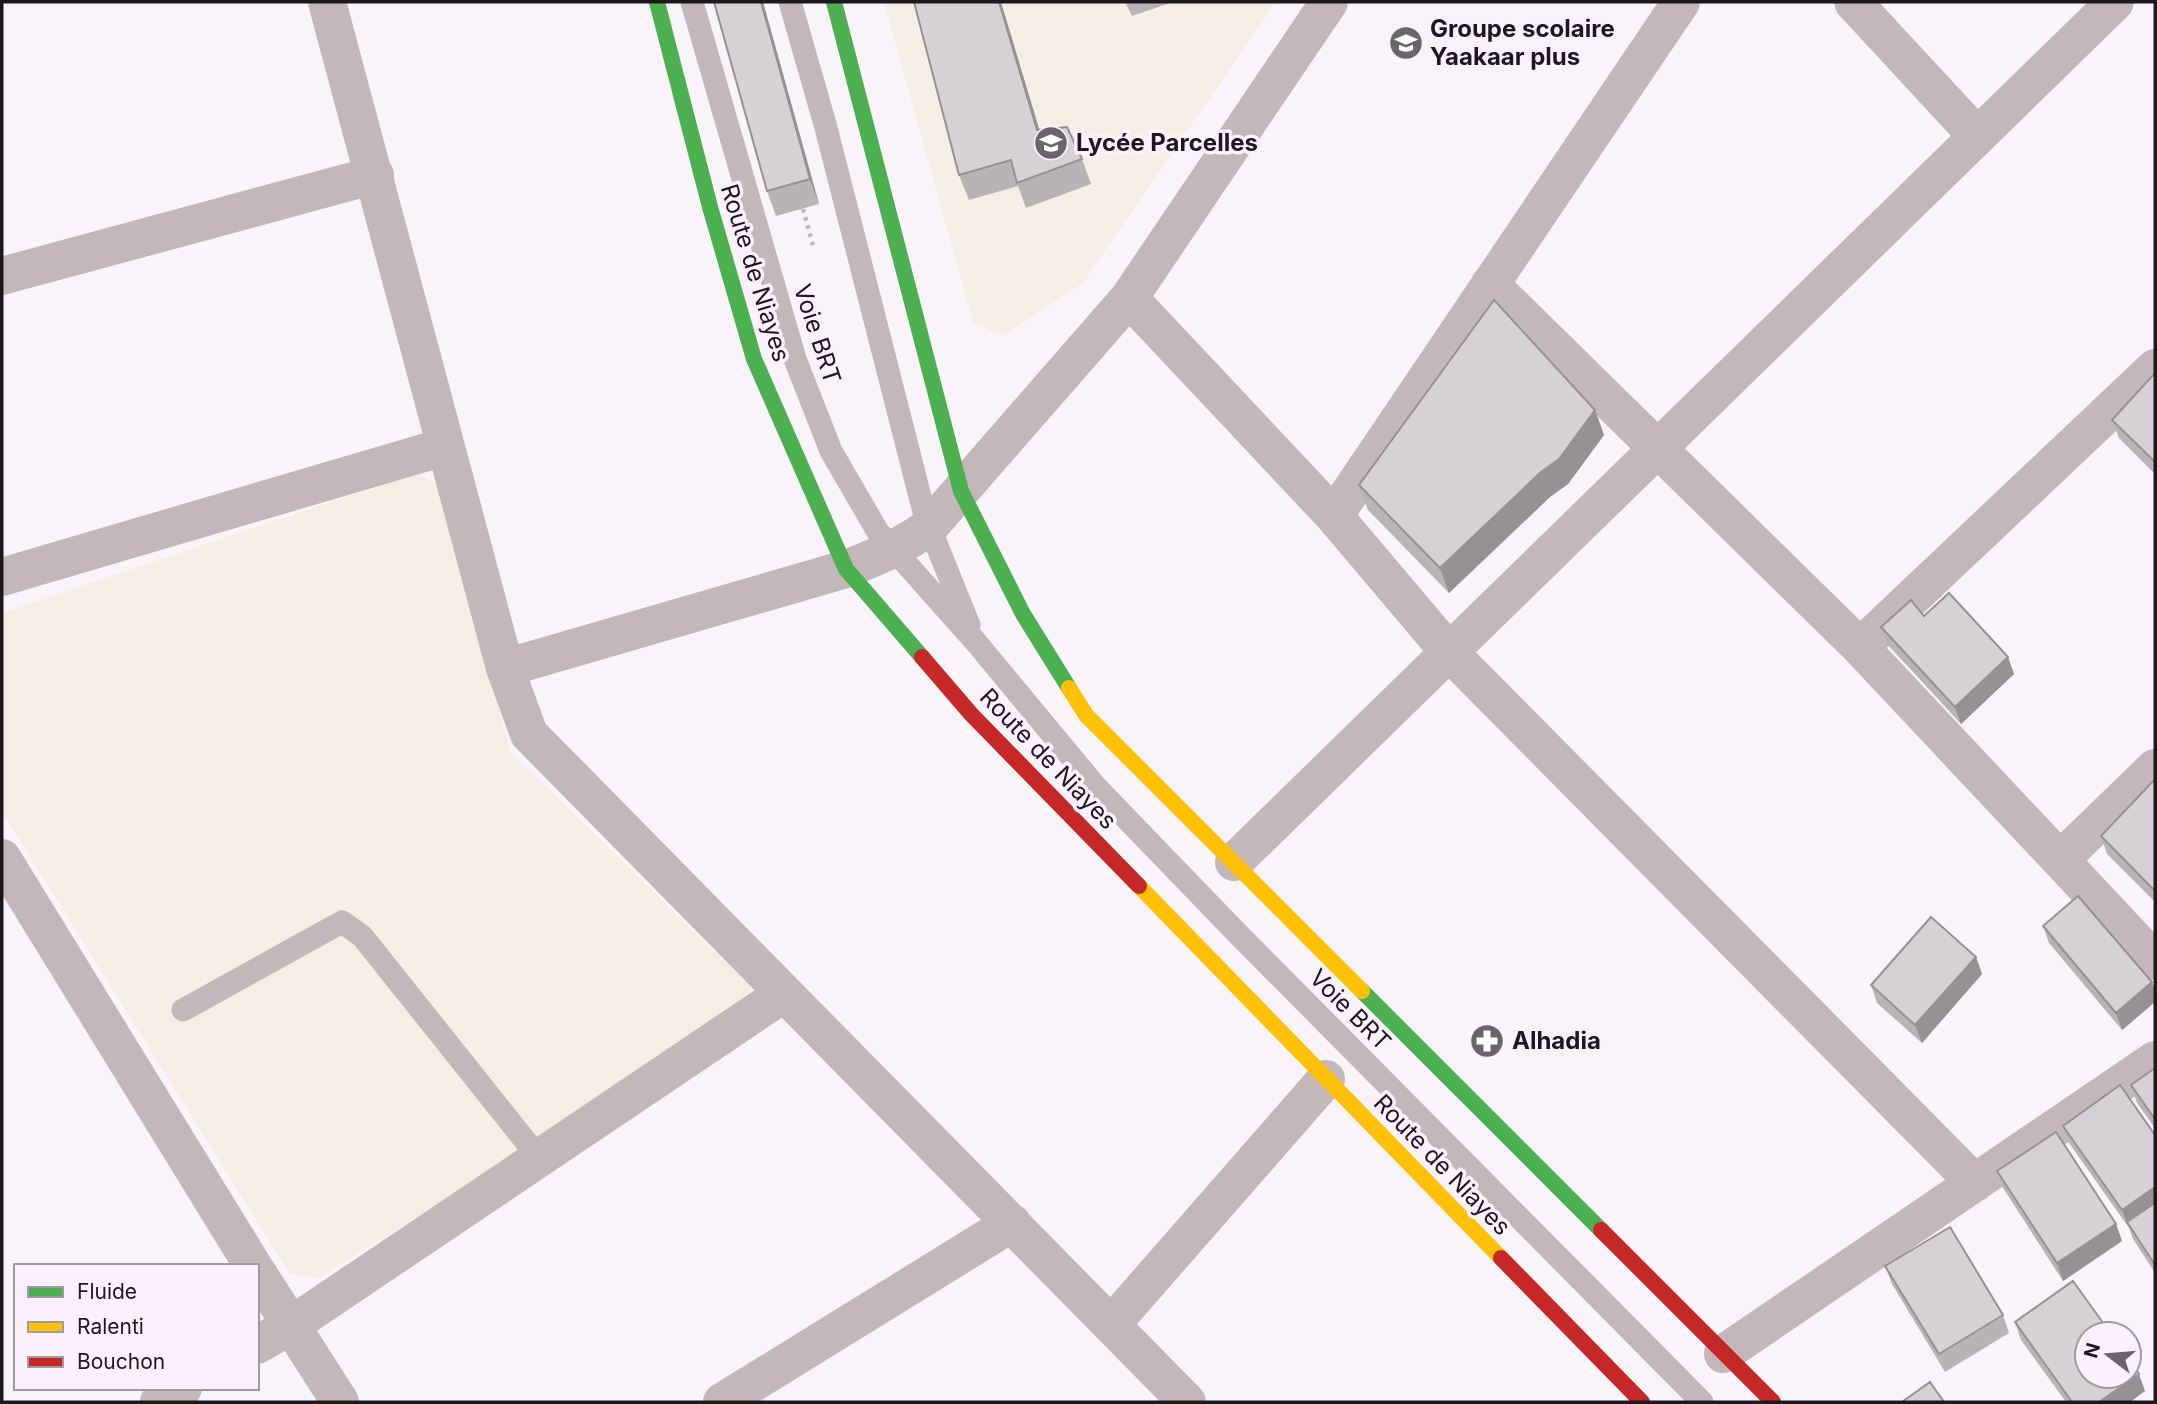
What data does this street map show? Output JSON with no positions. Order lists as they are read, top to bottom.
{
  "streets": {
    "main road": ["Route de Niayes"],
    "lane": ["Voie BRT"]
  },
  "places": {
    "school or university": ["Groupe scolaire Yaakaar plus", "Lycée Parcelles"],
    "pharmacy": ["Alhadia"]
  },
  "legend": ["Fluide", "Ralenti", "Bouchon"],
  "north": "left"
}
